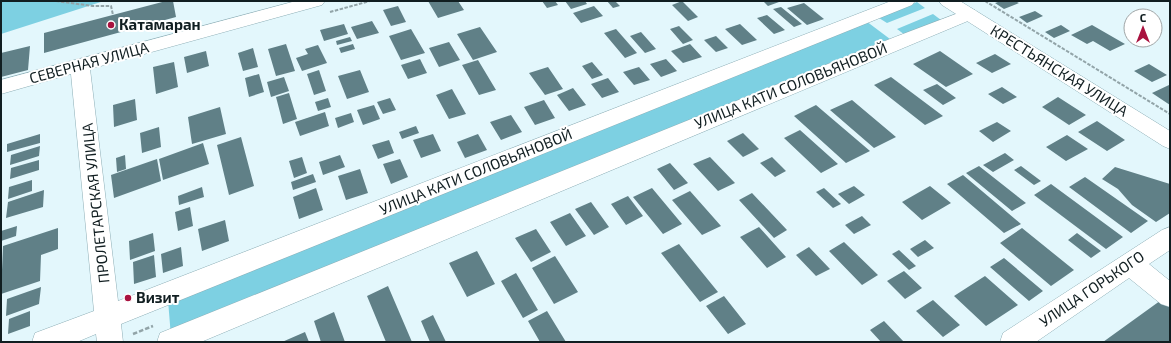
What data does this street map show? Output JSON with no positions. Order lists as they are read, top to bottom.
{
  "streets": {
    "street": [
      "СЕВЕРНАЯ УЛИЦА",
      "КРЕСТЬЯНСКАЯ УЛИЦА",
      "УЛИЦА КАТИ СОЛОВЬЯНОВОЙ",
      "ПРОЛЕТАРСКАЯ УЛИЦА",
      "УЛИЦА ГОРЬКОГО"
    ]
  },
  "crossings": [
    ["СЕВЕРНАЯ УЛИЦА", "ПРОЛЕТАРСКАЯ УЛИЦА"],
    ["КРЕСТЬЯНСКАЯ УЛИЦА", "УЛИЦА КАТИ СОЛОВЬЯНОВОЙ"],
    ["УЛИЦА КАТИ СОЛОВЬЯНОВОЙ", "ПРОЛЕТАРСКАЯ УЛИЦА"]
  ],
  "places": ["Катамаран", "Визит"],
  "north": "top"
}
